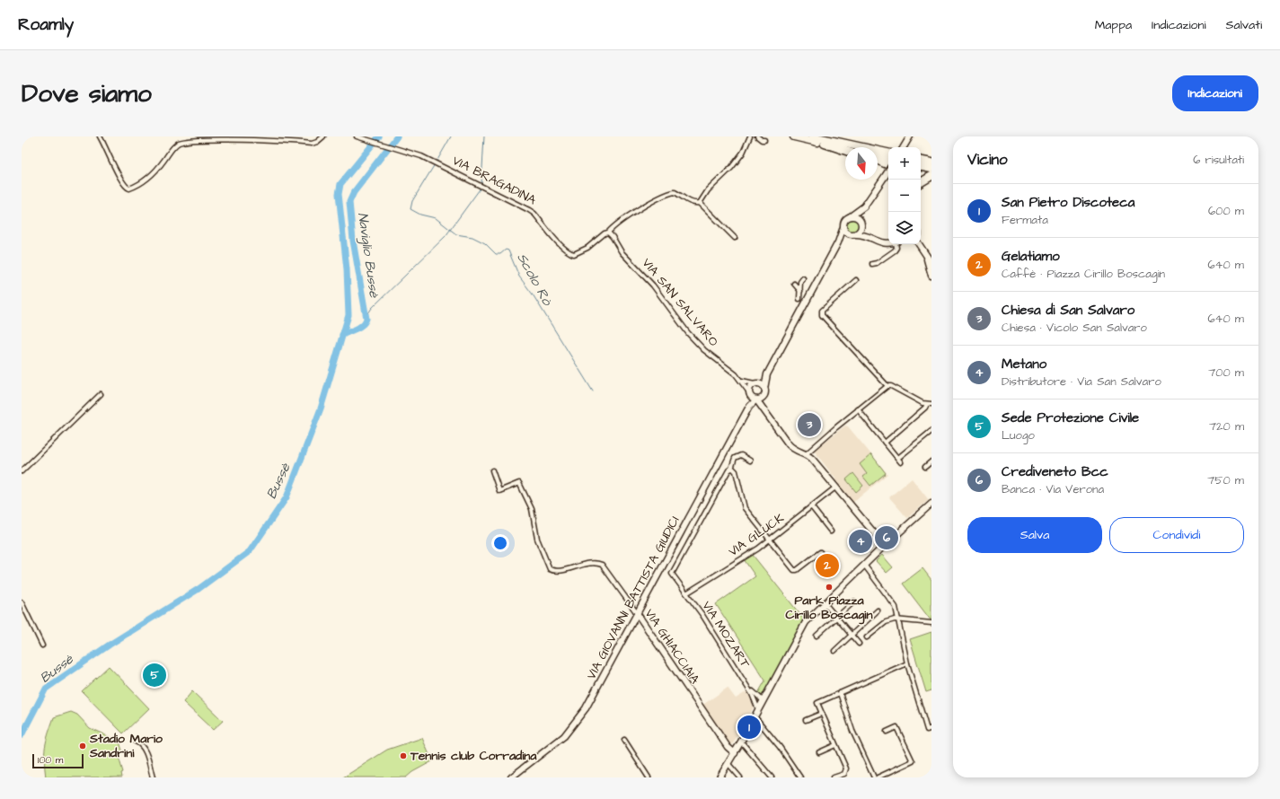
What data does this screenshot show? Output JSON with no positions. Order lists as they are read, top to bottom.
{
  "streets": {
    "main road": ["VIA GIOVANNI BATTISTA GIUDICI", "VIA GHIACCIAIA"],
    "street": [
      "VIA BRAGADINA",
      "VIA SAN SALVARO",
      "VIA GLUCK",
      "VIA MOZART"
    ]
  },
  "crossings": [
    ["VIA BRAGADINA", "VIA SAN SALVARO"],
    ["VIA SAN SALVARO", "VIA GIOVANNI BATTISTA GIUDICI"],
    ["VIA GLUCK", "VIA MOZART"],
    ["VIA GIOVANNI BATTISTA GIUDICI", "VIA GHIACCIAIA"]
  ],
  "water": ["Naviglio Bussè", "Scolo Rò", "Bussè"],
  "places": ["Park Piazza Cirillo Boscagin", "Stadio Mario Sandrini", "Tennis club Corradina"],
  "scale_bar": "100 m",
  "north": "bottom",
  "page": {
    "header": "Roamly",
    "nav": ["Mappa", "Indicazioni", "Salvati"],
    "buttons": [
      "Indicazioni",
      ["Salva", "Condividi"]
    ],
    "title": "Dove siamo",
    "heading": ["Vicino", "6 risultati"],
    "map_buttons": ["+", "−"],
    "list": [
      {
        "mark": "1",
        "name": "San Pietro Discoteca",
        "note": "Fermata",
        "value": "600 m"
      },
      {
        "mark": "2",
        "name": "Gelatiamo",
        "note": "Caffè · Piazza Cirillo Boscagin",
        "value": "640 m"
      },
      {
        "mark": "3",
        "name": "Chiesa di San Salvaro",
        "note": "Chiesa · Vicolo San Salvaro",
        "value": "640 m"
      },
      {
        "mark": "4",
        "name": "Metano",
        "note": "Distributore · Via San Salvaro",
        "value": "700 m"
      },
      {
        "mark": "5",
        "name": "Sede Protezione Civile",
        "note": "Luogo",
        "value": "720 m"
      },
      {
        "mark": "6",
        "name": "Crediveneto Bcc",
        "note": "Banca · Via Verona",
        "value": "750 m"
      }
    ],
    "pins": [
      "3",
      "6",
      "4",
      "2",
      "5",
      "1"
    ],
    "scale": "100 m"
  }
}
